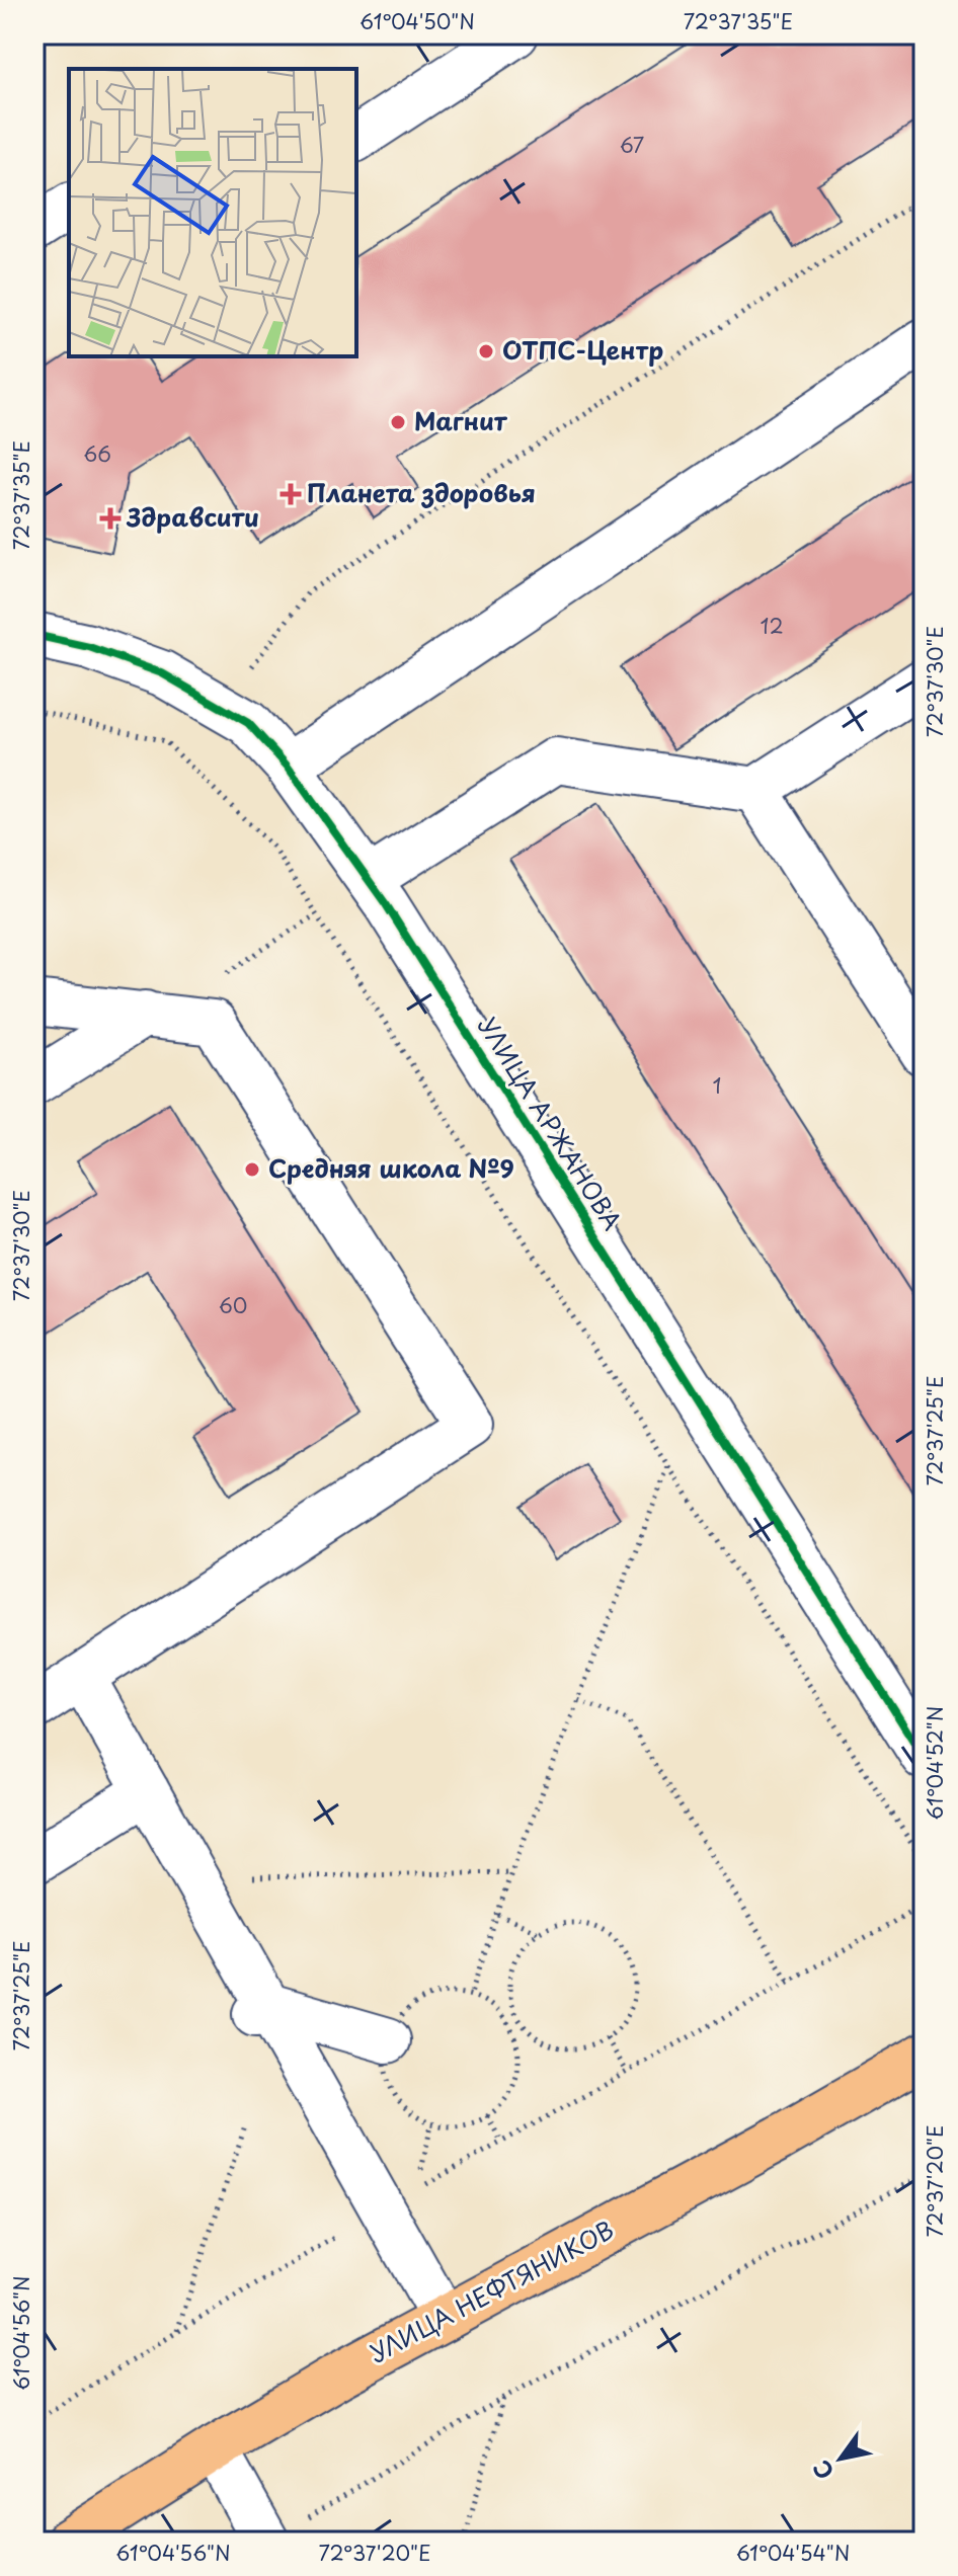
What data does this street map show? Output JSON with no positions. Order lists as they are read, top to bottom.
{
  "streets": {
    "main road": ["УЛИЦА НЕФТЯНИКОВ"],
    "street": ["УЛИЦА АРЖАНОВА"]
  },
  "places": {
    "other": ["ОТПС-Центр", "Магнит", "Средняя школа №9"],
    "health": ["Планета здоровья", "Здравсити"]
  },
  "house_numbers": [
    "67",
    "66",
    "12",
    "1",
    "60"
  ],
  "north": "bottom left",
  "coordinates": [
    "61°04'50\"N",
    "72°37'35\"E",
    "72°37'30\"E",
    "72°37'25\"E",
    "61°04'52\"N",
    "72°37'20\"E",
    "61°04'56\"N",
    "61°04'54\"N"
  ]
}
